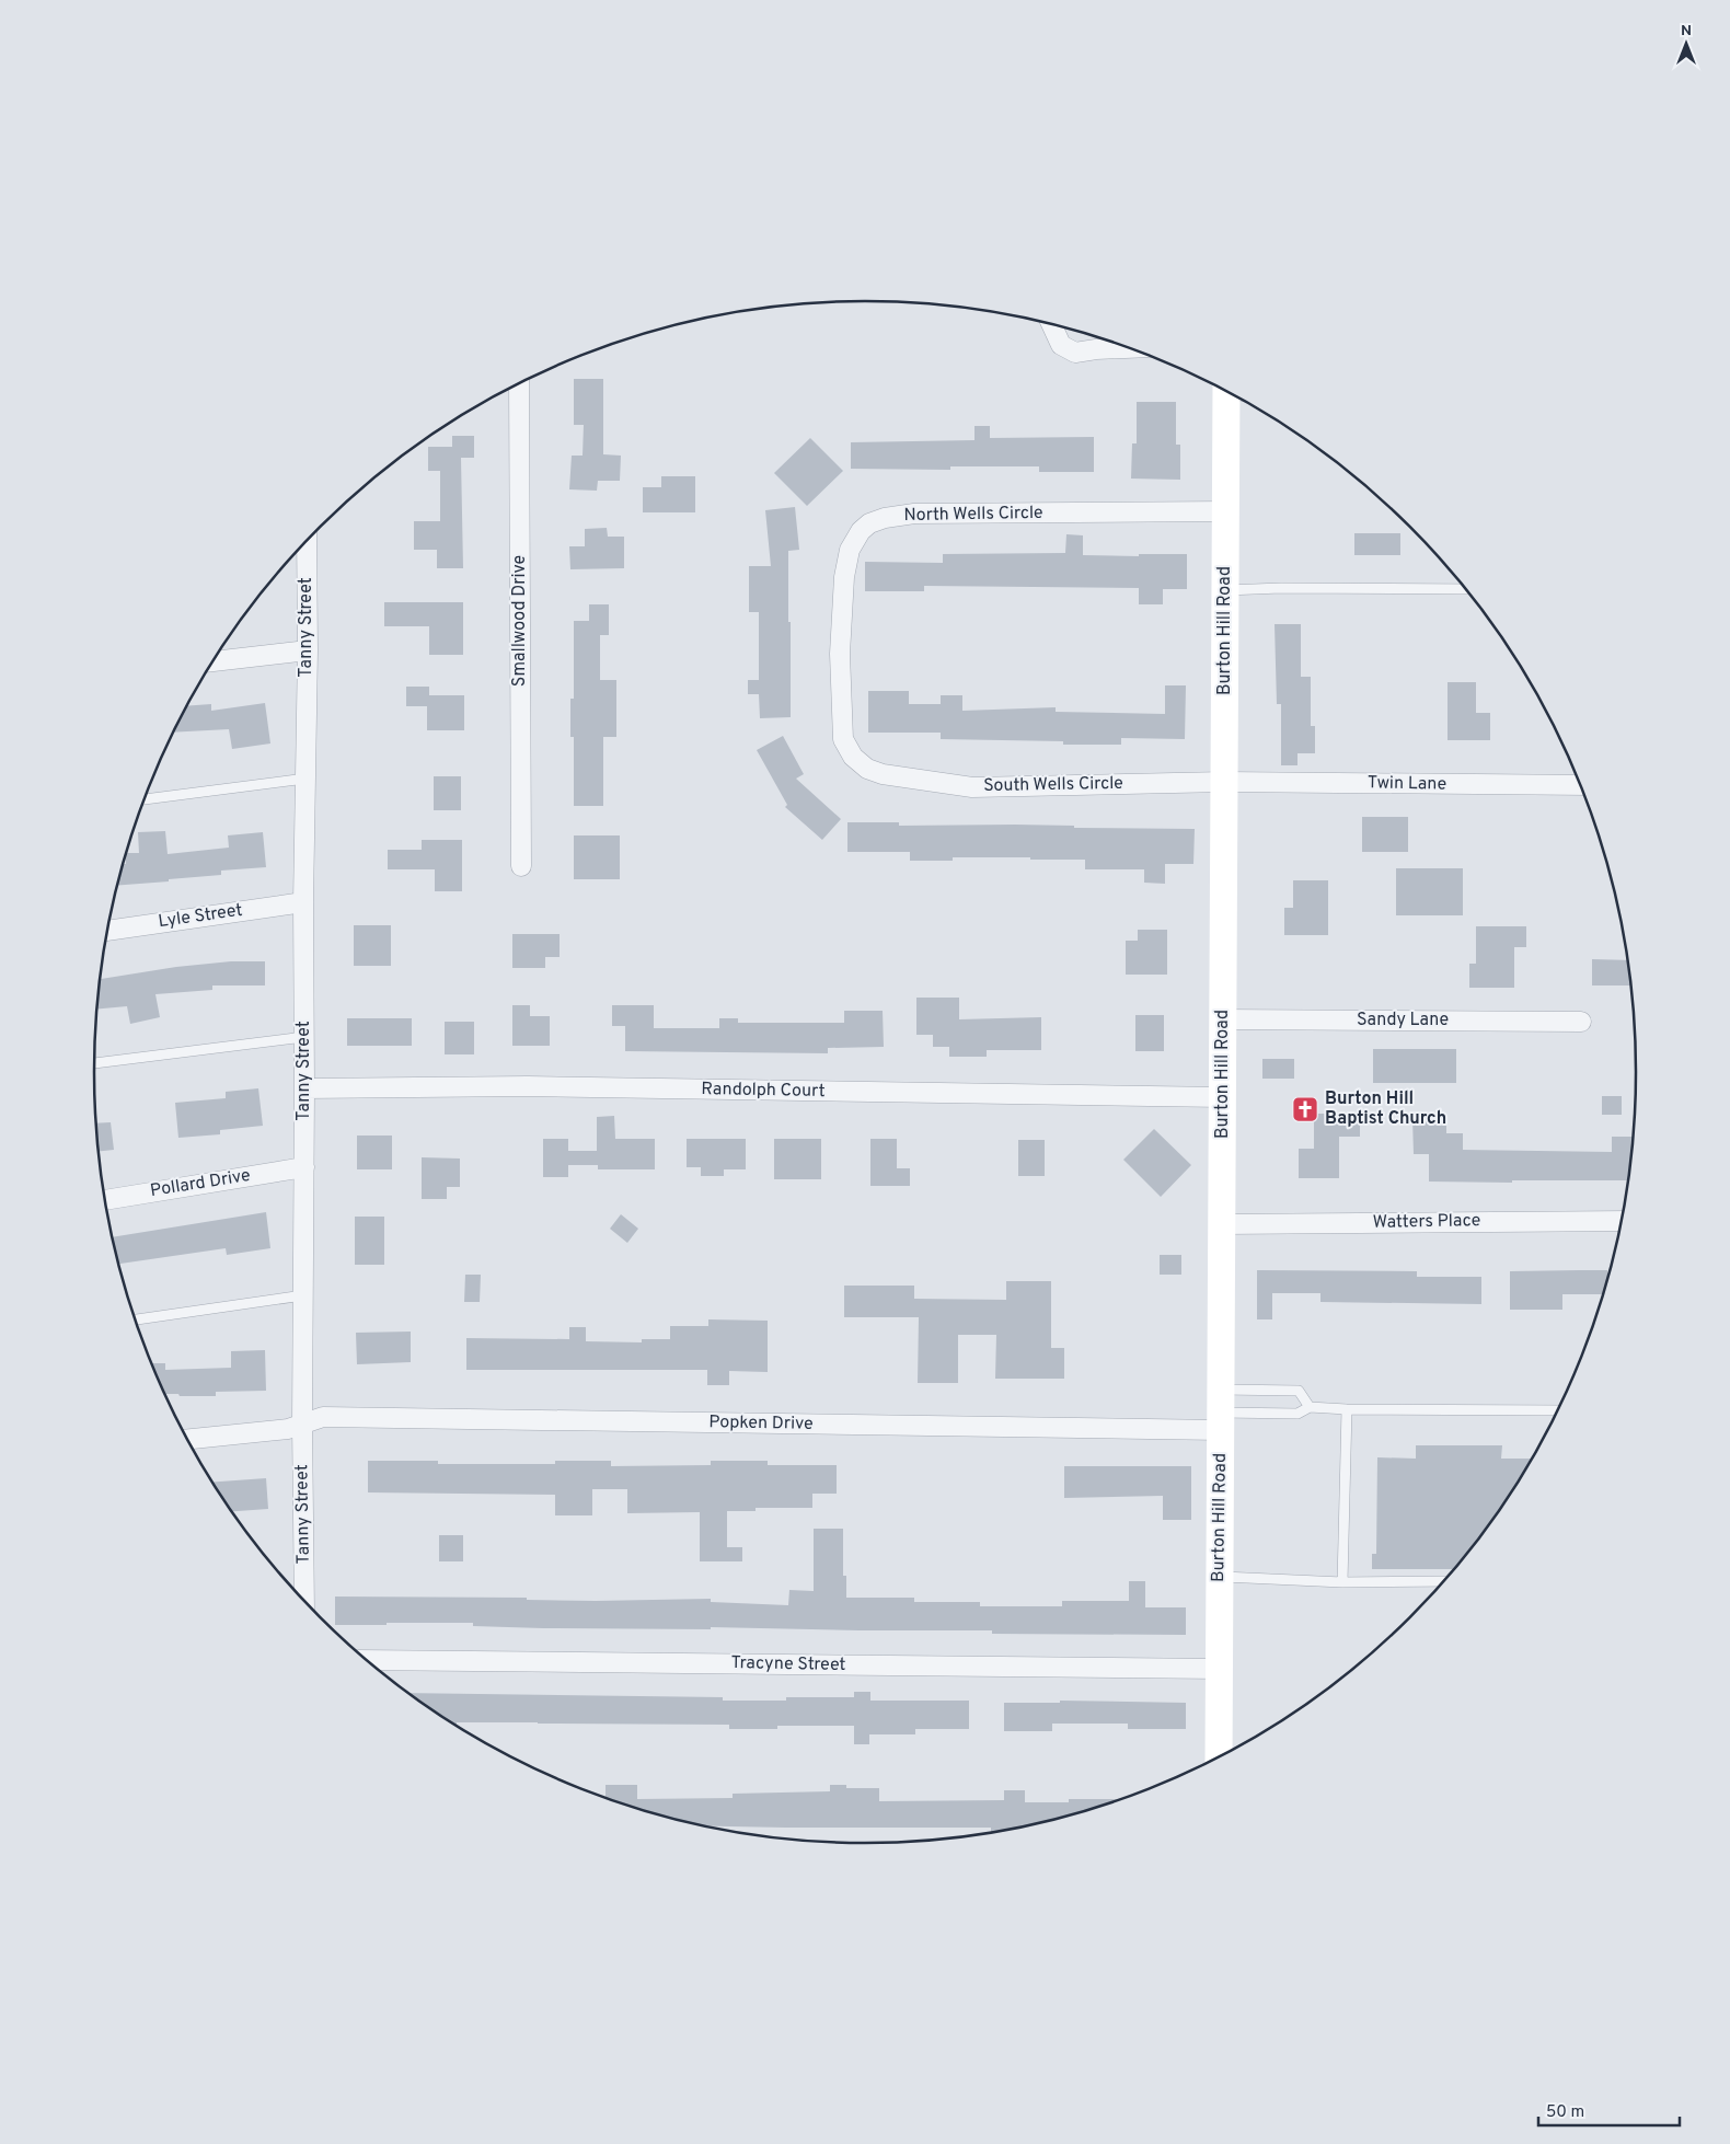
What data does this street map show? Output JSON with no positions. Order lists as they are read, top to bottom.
{
  "streets": {
    "street": [
      "North Wells Circle",
      "Smallwood Drive",
      "Tanny Street",
      "Burton Hill Road",
      "Twin Lane",
      "South Wells Circle",
      "Lyle Street",
      "Sandy Lane",
      "Randolph Court",
      "Pollard Drive",
      "Watters Place",
      "Popken Drive",
      "Tracyne Street"
    ]
  },
  "crossings": [
    ["North Wells Circle", "Burton Hill Road"],
    ["North Wells Circle", "South Wells Circle"],
    ["Tanny Street", "Lyle Street"],
    ["Tanny Street", "Randolph Court"],
    ["Tanny Street", "Pollard Drive"],
    ["Tanny Street", "Popken Drive"],
    ["Burton Hill Road", "Twin Lane"],
    ["Burton Hill Road", "South Wells Circle"],
    ["Burton Hill Road", "Sandy Lane"],
    ["Burton Hill Road", "Randolph Court"],
    ["Burton Hill Road", "Watters Place"],
    ["Burton Hill Road", "Popken Drive"],
    ["Burton Hill Road", "Tracyne Street"],
    ["Twin Lane", "South Wells Circle"]
  ],
  "places": {
    "church": ["Burton Hill Baptist Church"]
  },
  "scale_bar": "50 m",
  "north": "top"
}
